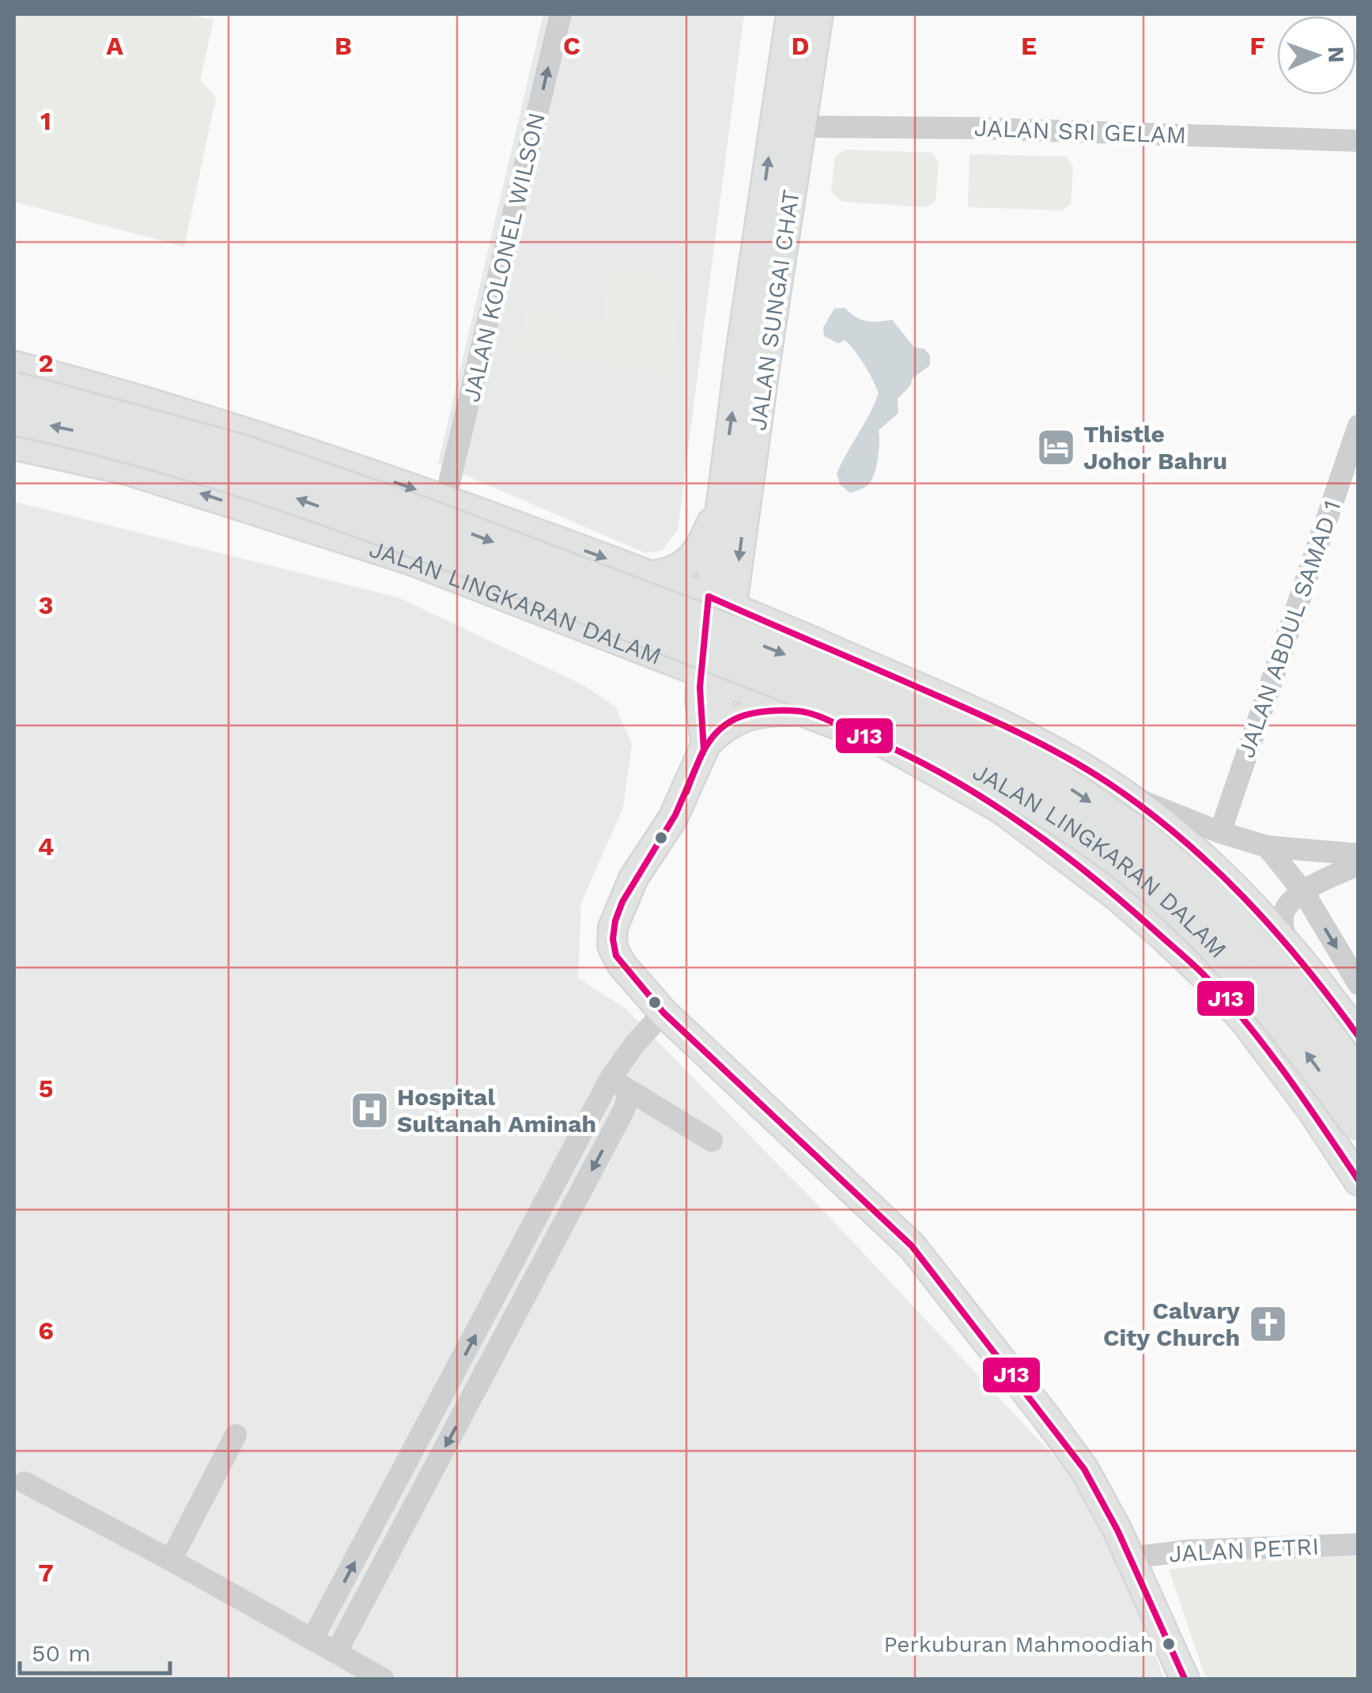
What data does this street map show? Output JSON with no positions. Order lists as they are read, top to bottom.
{
  "streets": {
    "highway": ["JALAN LINGKARAN DALAM"],
    "main road": ["JALAN SUNGAI CHAT"],
    "street": [
      "JALAN SRI GELAM",
      "JALAN KOLONEL WILSON",
      "JALAN ABDUL SAMAD 1",
      "JALAN PETRI"
    ]
  },
  "crossings": [
    ["JALAN SRI GELAM", "JALAN SUNGAI CHAT"]
  ],
  "one_way": ["JALAN KOLONEL WILSON"],
  "places": {
    "hotel": ["Thistle Johor Bahru"],
    "hospital": ["Hospital Sultanah Aminah"],
    "church": ["Calvary City Church"],
    "other": ["Perkuburan Mahmoodiah"]
  },
  "lines": ["transit line J13"],
  "scale_bar": "50 m",
  "north": "right",
  "grid": {
    "columns": [
      "A",
      "B",
      "C",
      "D",
      "E",
      "F"
    ],
    "rows": [
      "1",
      "2",
      "3",
      "4",
      "5",
      "6",
      "7"
    ]
  }
}
